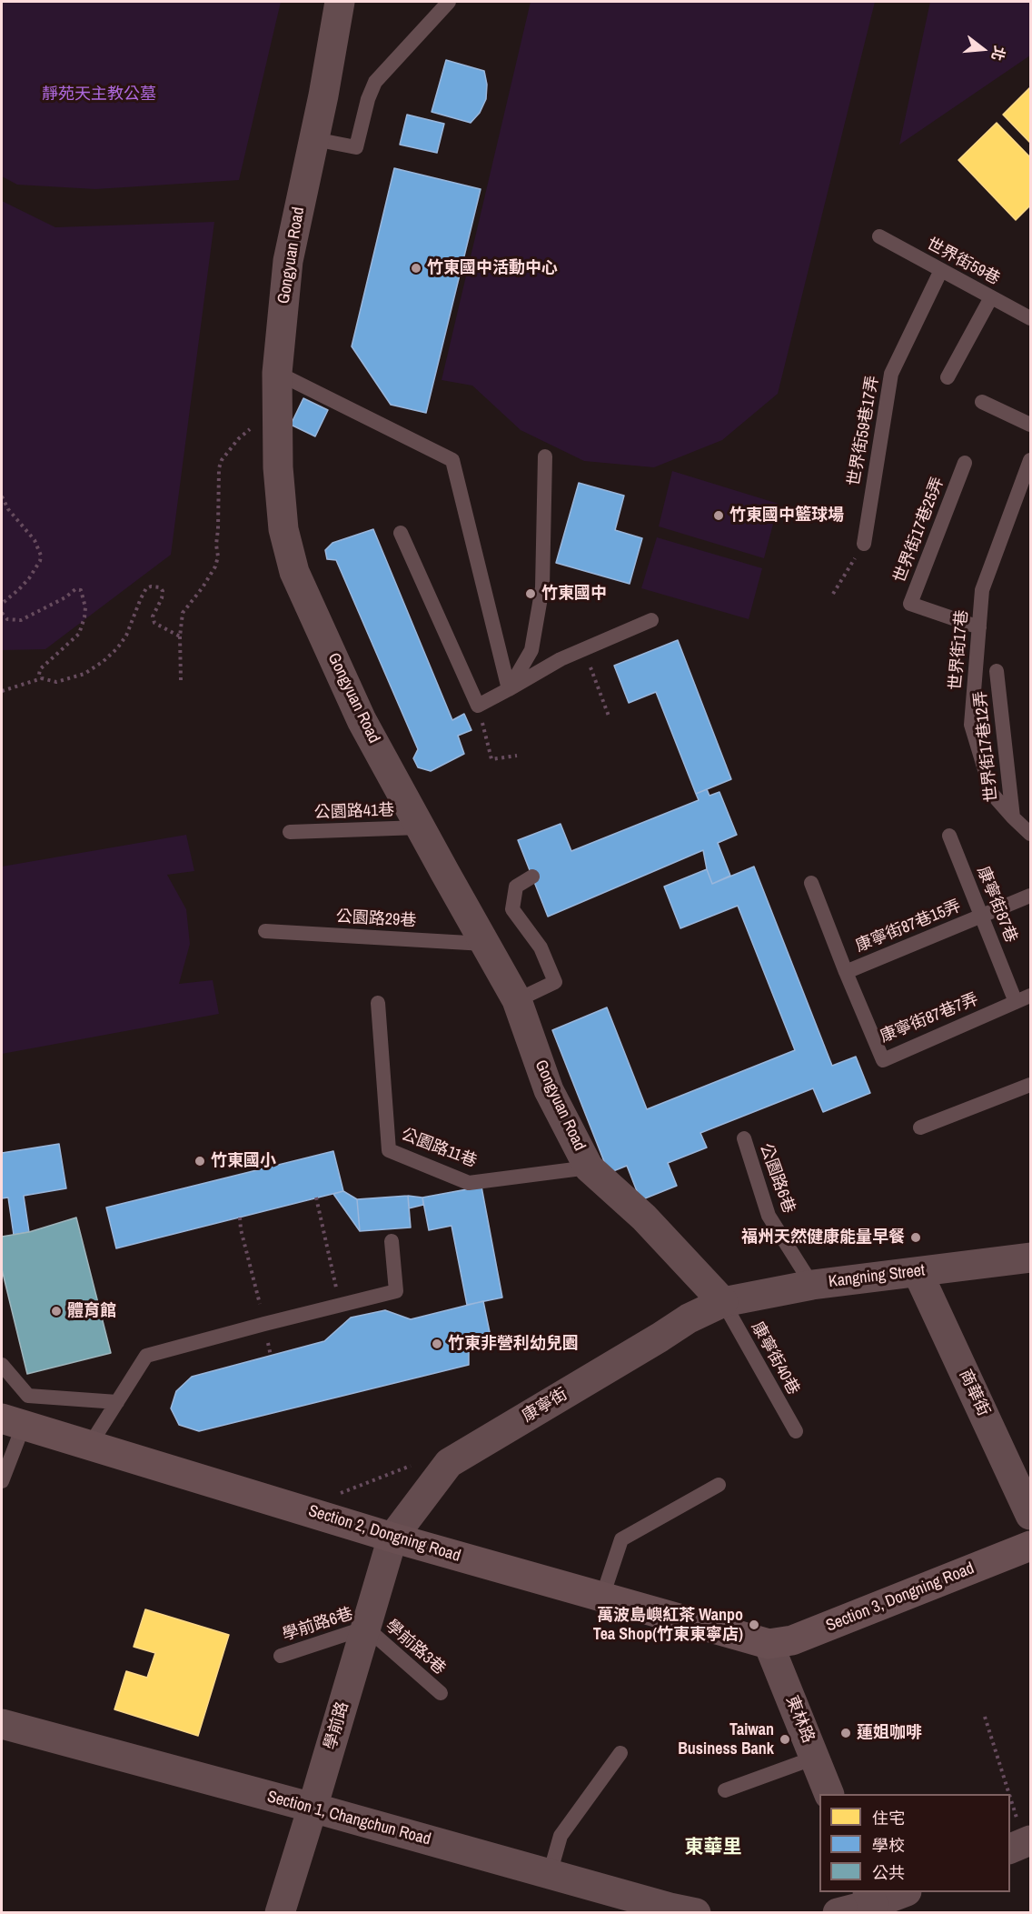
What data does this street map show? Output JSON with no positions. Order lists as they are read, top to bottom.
{
  "streets": {
    "main road": ["Section 2, Dongning Road", "Section 3, Dongning Road"],
    "street": [
      "Gongyuan Road",
      "Kangning Street",
      "商華街",
      "康寧街",
      "東林路",
      "學前路",
      "Section 1, Changchun Road"
    ],
    "lane": [
      "世界街59巷",
      "世界街59巷17弄",
      "世界街17巷25弄",
      "世界街17巷",
      "世界街17巷12弄",
      "公園路41巷",
      "康寧街87巷",
      "公園路29巷",
      "康寧街87巷15弄",
      "康寧街87巷7弄",
      "公園路11巷",
      "公園路6巷",
      "康寧街40巷",
      "學前路6巷",
      "學前路3巷"
    ]
  },
  "crossings": [
    ["Gongyuan Road", "公園路41巷"],
    ["Gongyuan Road", "公園路29巷"],
    ["Gongyuan Road", "公園路11巷"],
    ["Gongyuan Road", "Kangning Street"],
    ["Gongyuan Road", "康寧街40巷"],
    ["Gongyuan Road", "康寧街"],
    ["世界街59巷", "世界街59巷17弄"],
    ["世界街17巷25弄", "世界街17巷"],
    ["世界街17巷", "世界街17巷12弄"],
    ["康寧街87巷", "康寧街87巷15弄"],
    ["康寧街87巷", "康寧街87巷7弄"],
    ["康寧街87巷15弄", "康寧街87巷7弄"],
    ["公園路6巷", "Kangning Street"],
    ["Kangning Street", "康寧街40巷"],
    ["Kangning Street", "商華街"],
    ["Kangning Street", "康寧街"],
    ["康寧街40巷", "康寧街"],
    ["康寧街", "Section 2, Dongning Road"],
    ["康寧街", "學前路"],
    ["Section 2, Dongning Road", "Section 3, Dongning Road"],
    ["Section 2, Dongning Road", "東林路"],
    ["Section 2, Dongning Road", "學前路"],
    ["Section 3, Dongning Road", "東林路"],
    ["學前路6巷", "學前路3巷"],
    ["學前路6巷", "學前路"],
    ["學前路3巷", "學前路"],
    ["學前路", "Section 1, Changchun Road"]
  ],
  "districts": ["東華里"],
  "parks": ["靜苑天主教公墓"],
  "places": [
    "竹東國中活動中心",
    "竹東國中籃球場",
    "竹東國中",
    "竹東國小",
    "福州天然健康能量早餐",
    "體育館",
    "竹東非營利幼兒園",
    "萬波島嶼紅茶 Wanpo Tea Shop(竹東東寧店)",
    "蓮姐咖啡",
    "Taiwan Business Bank"
  ],
  "legend": ["住宅", "學校", "公共"],
  "north": "right"
}
